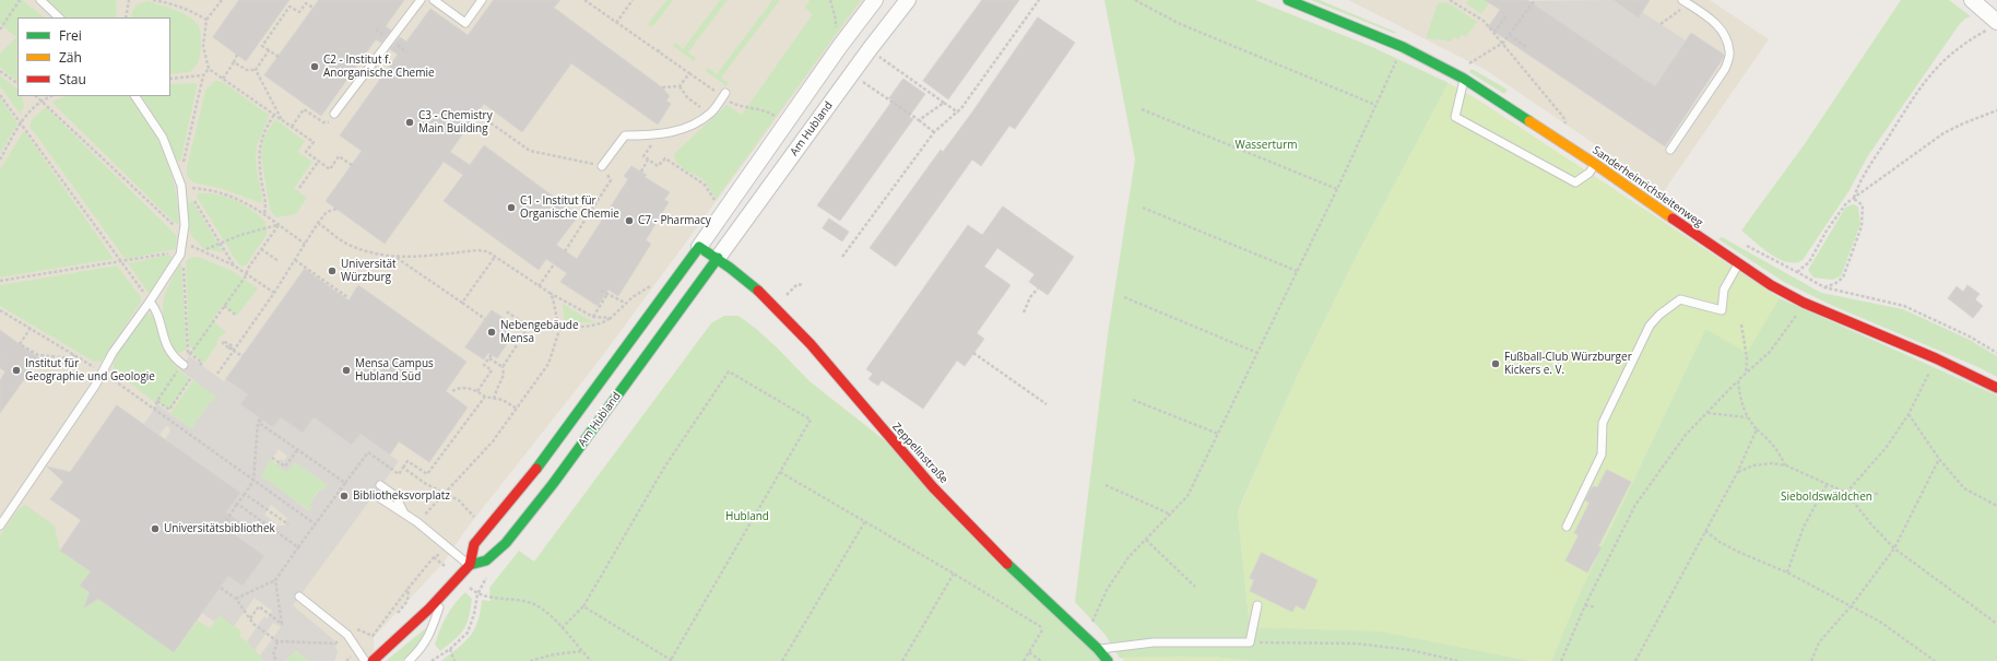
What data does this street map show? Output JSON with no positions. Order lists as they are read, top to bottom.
{
  "streets": {
    "street": ["Am Hubland", "Sanderheinrichsleitenweg", "Zeppelinstraße"]
  },
  "crossings": [
    ["Am Hubland", "Zeppelinstraße"]
  ],
  "parks": ["Wasserturm", "Sieboldswäldchen", "Hubland"],
  "places": [
    "C2 - Institut f. Anorganische Chemie",
    "C3 - Chemistry Main Building",
    "C1 - Institut für Organische Chemie",
    "C7 - Pharmacy",
    "Universität Würzburg",
    "Nebengebäude Mensa",
    "Fußball-Club Würzburger Kickers e. V.",
    "Institut für Geographie und Geologie",
    "Mensa Campus Hubland Süd",
    "Bibliotheksvorplatz",
    "Universitätsbibliothek"
  ],
  "legend": ["Frei", "Zäh", "Stau"]
}
